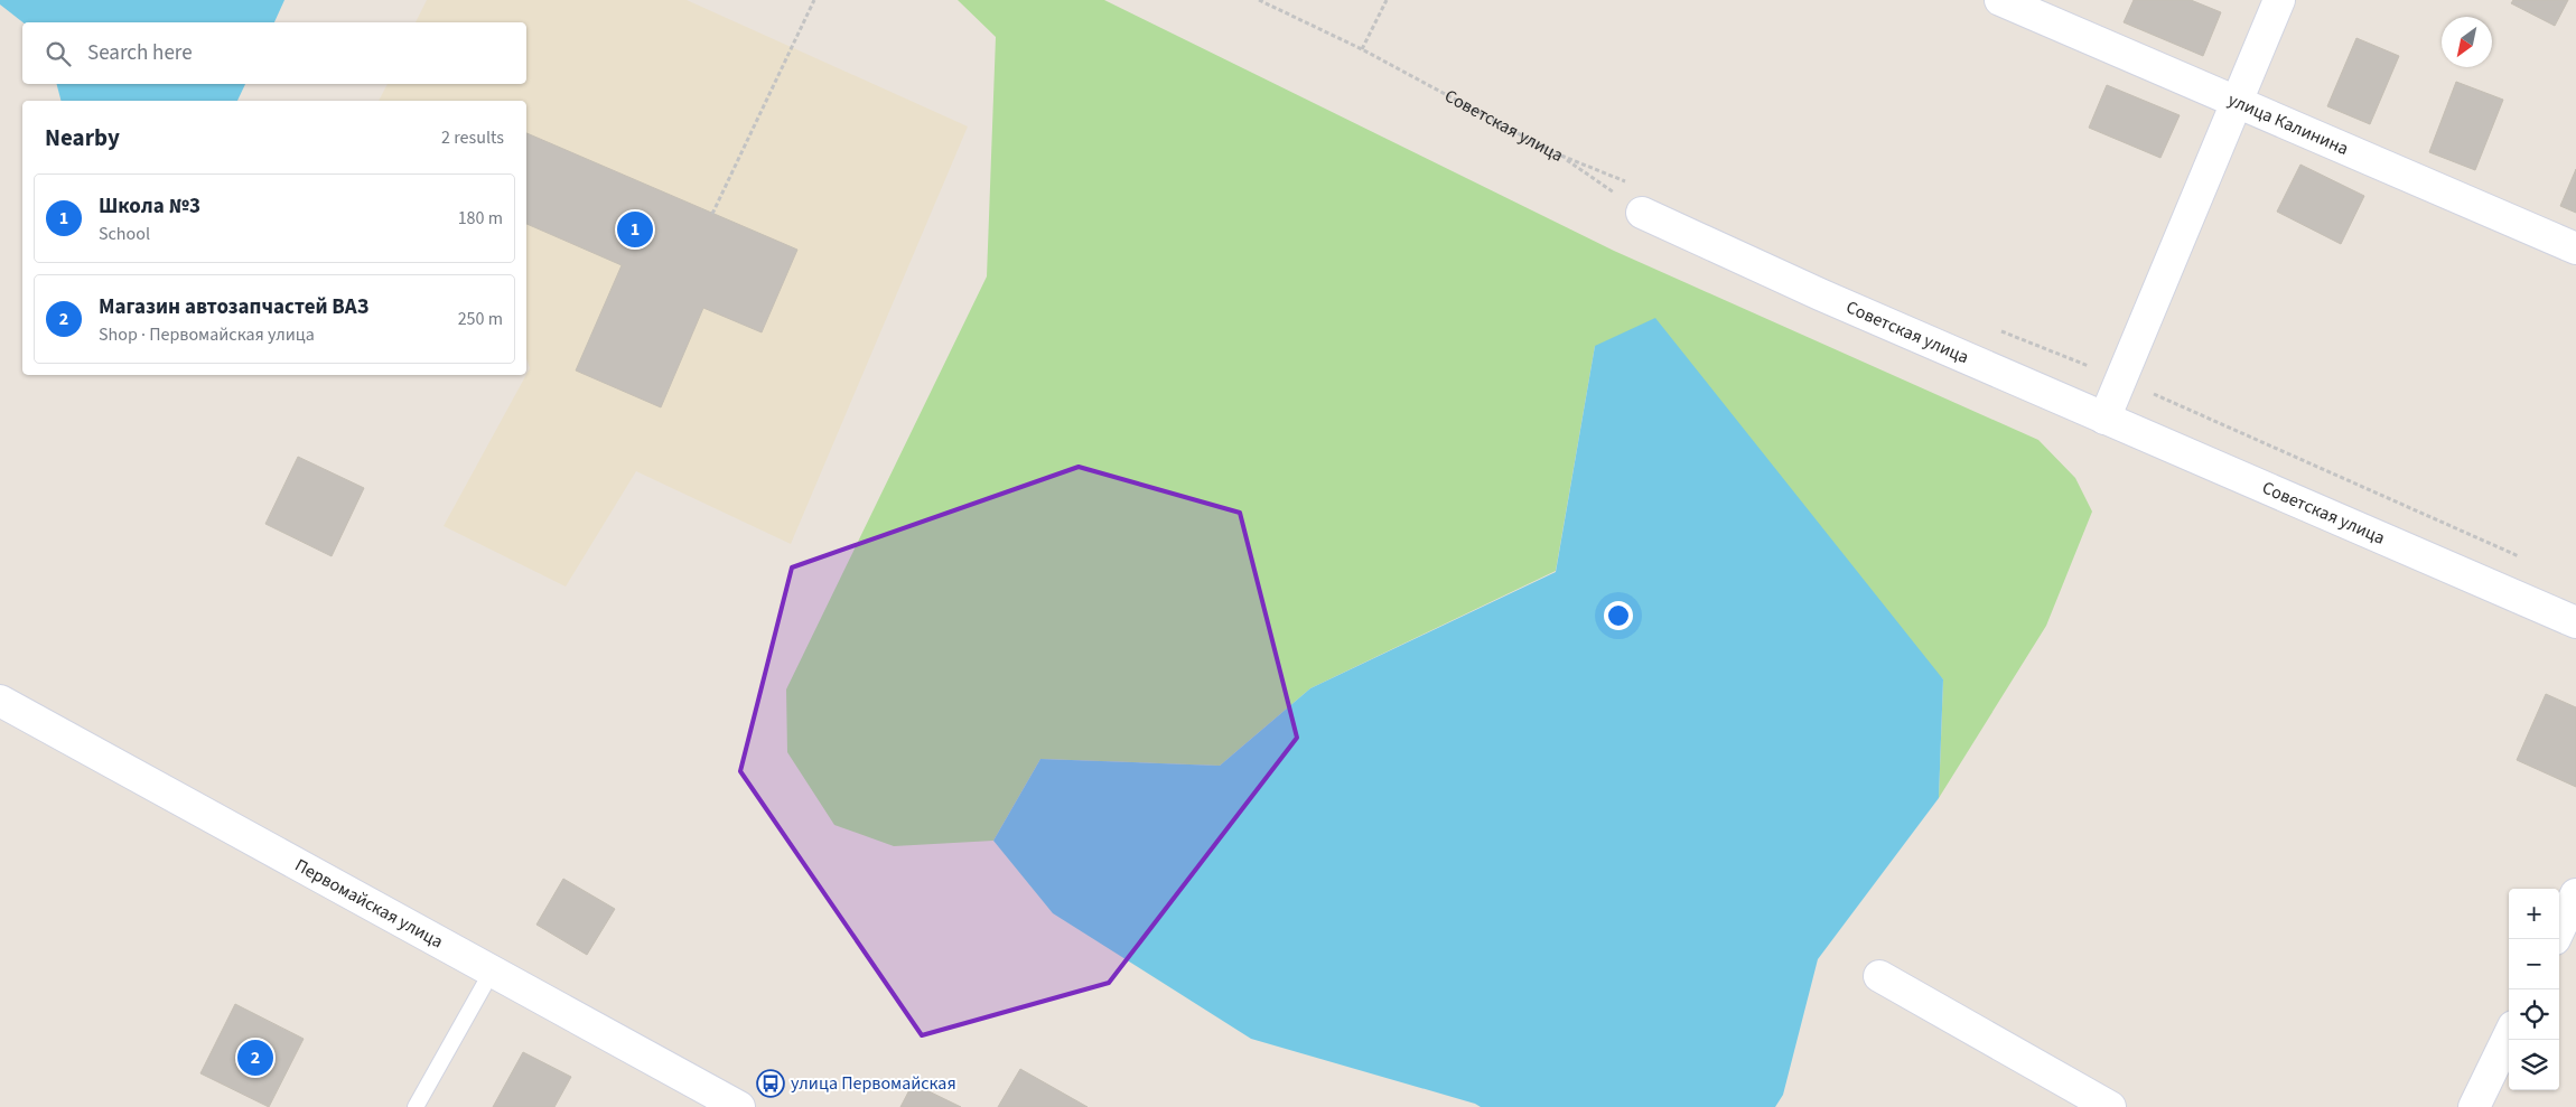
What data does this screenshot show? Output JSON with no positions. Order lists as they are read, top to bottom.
{
  "streets": {
    "street": ["улица Калинина", "Советская улица", "Первомайская улица"]
  },
  "places": {
    "bus stop": ["улица Первомайская"]
  },
  "north": "bottom left",
  "page": {
    "search": "Search here",
    "heading": ["Nearby", "2 results"],
    "list": [
      {
        "mark": "1",
        "name": "Школа №3",
        "note": "School",
        "value": "180 m"
      },
      {
        "mark": "2",
        "name": "Магазин автозапчастей ВАЗ",
        "note": "Shop · Первомайская улица",
        "value": "250 m"
      }
    ],
    "pins": ["1", "2"],
    "map_buttons": ["+", "−"]
  }
}
